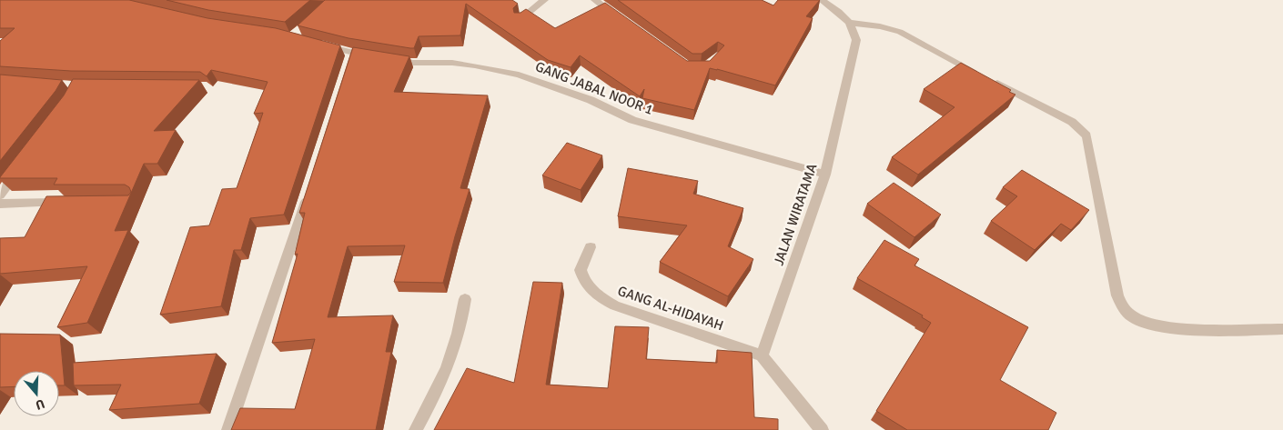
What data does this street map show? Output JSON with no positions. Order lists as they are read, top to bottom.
{
  "streets": {
    "street": ["GANG JABAL NOOR 1", "JALAN WIRATAMA", "GANG AL-HIDAYAH"]
  },
  "crossings": [
    ["GANG JABAL NOOR 1", "JALAN WIRATAMA"],
    ["JALAN WIRATAMA", "GANG AL-HIDAYAH"]
  ],
  "north": "bottom"
}
